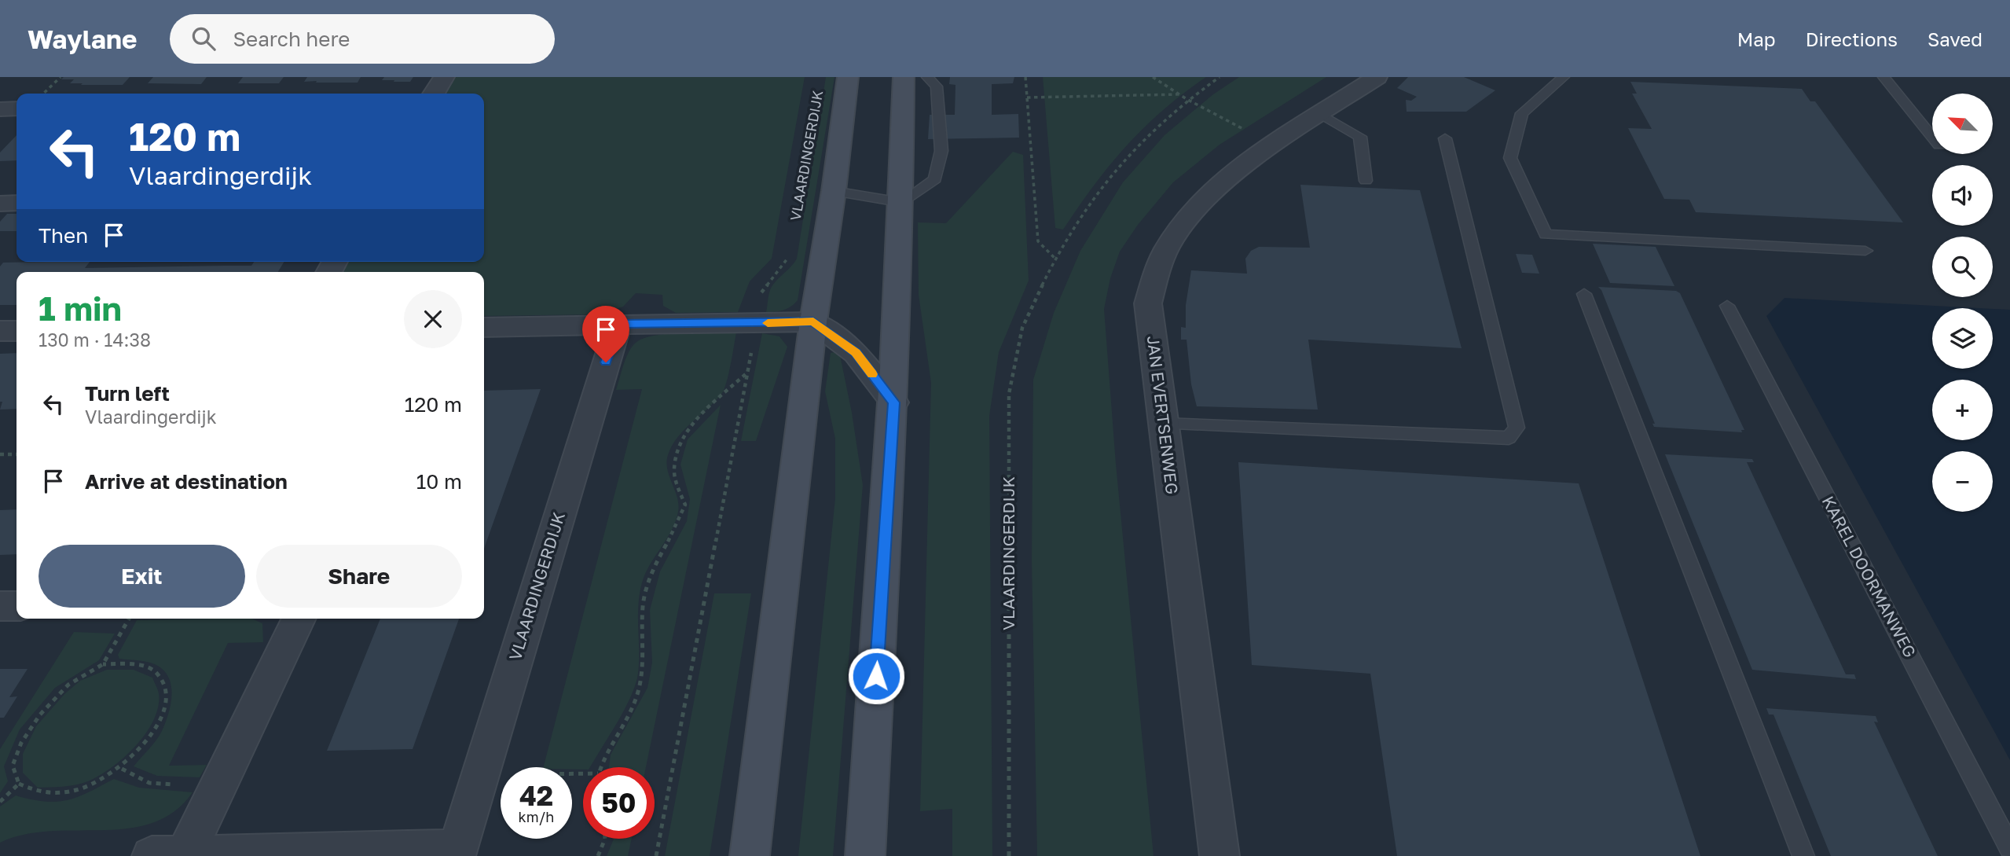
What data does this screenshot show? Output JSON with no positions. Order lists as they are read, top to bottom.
{
  "streets": {
    "main road": ["VLAARDINGERDIJK"],
    "street": ["JAN EVERTSENWEG"],
    "lane": ["KAREL DOORMANWEG"]
  },
  "north": "top left",
  "page": {
    "header": "Waylane",
    "search": "Search here",
    "nav": ["Map", "Directions", "Saved"],
    "map_buttons": ["+", "−"],
    "turn": ["120 m", "Vlaardingerdijk"],
    "then": "Then",
    "heading": ["1 min", "130 m · 14:38"],
    "list": [
      {
        "name": "Turn left",
        "note": "Vlaardingerdijk",
        "value": "120 m"
      },
      {
        "name": "Arrive at destination",
        "value": "10 m"
      }
    ],
    "buttons": ["Exit", "Share"],
    "speed": "42 km/h",
    "limit": "50"
  }
}
